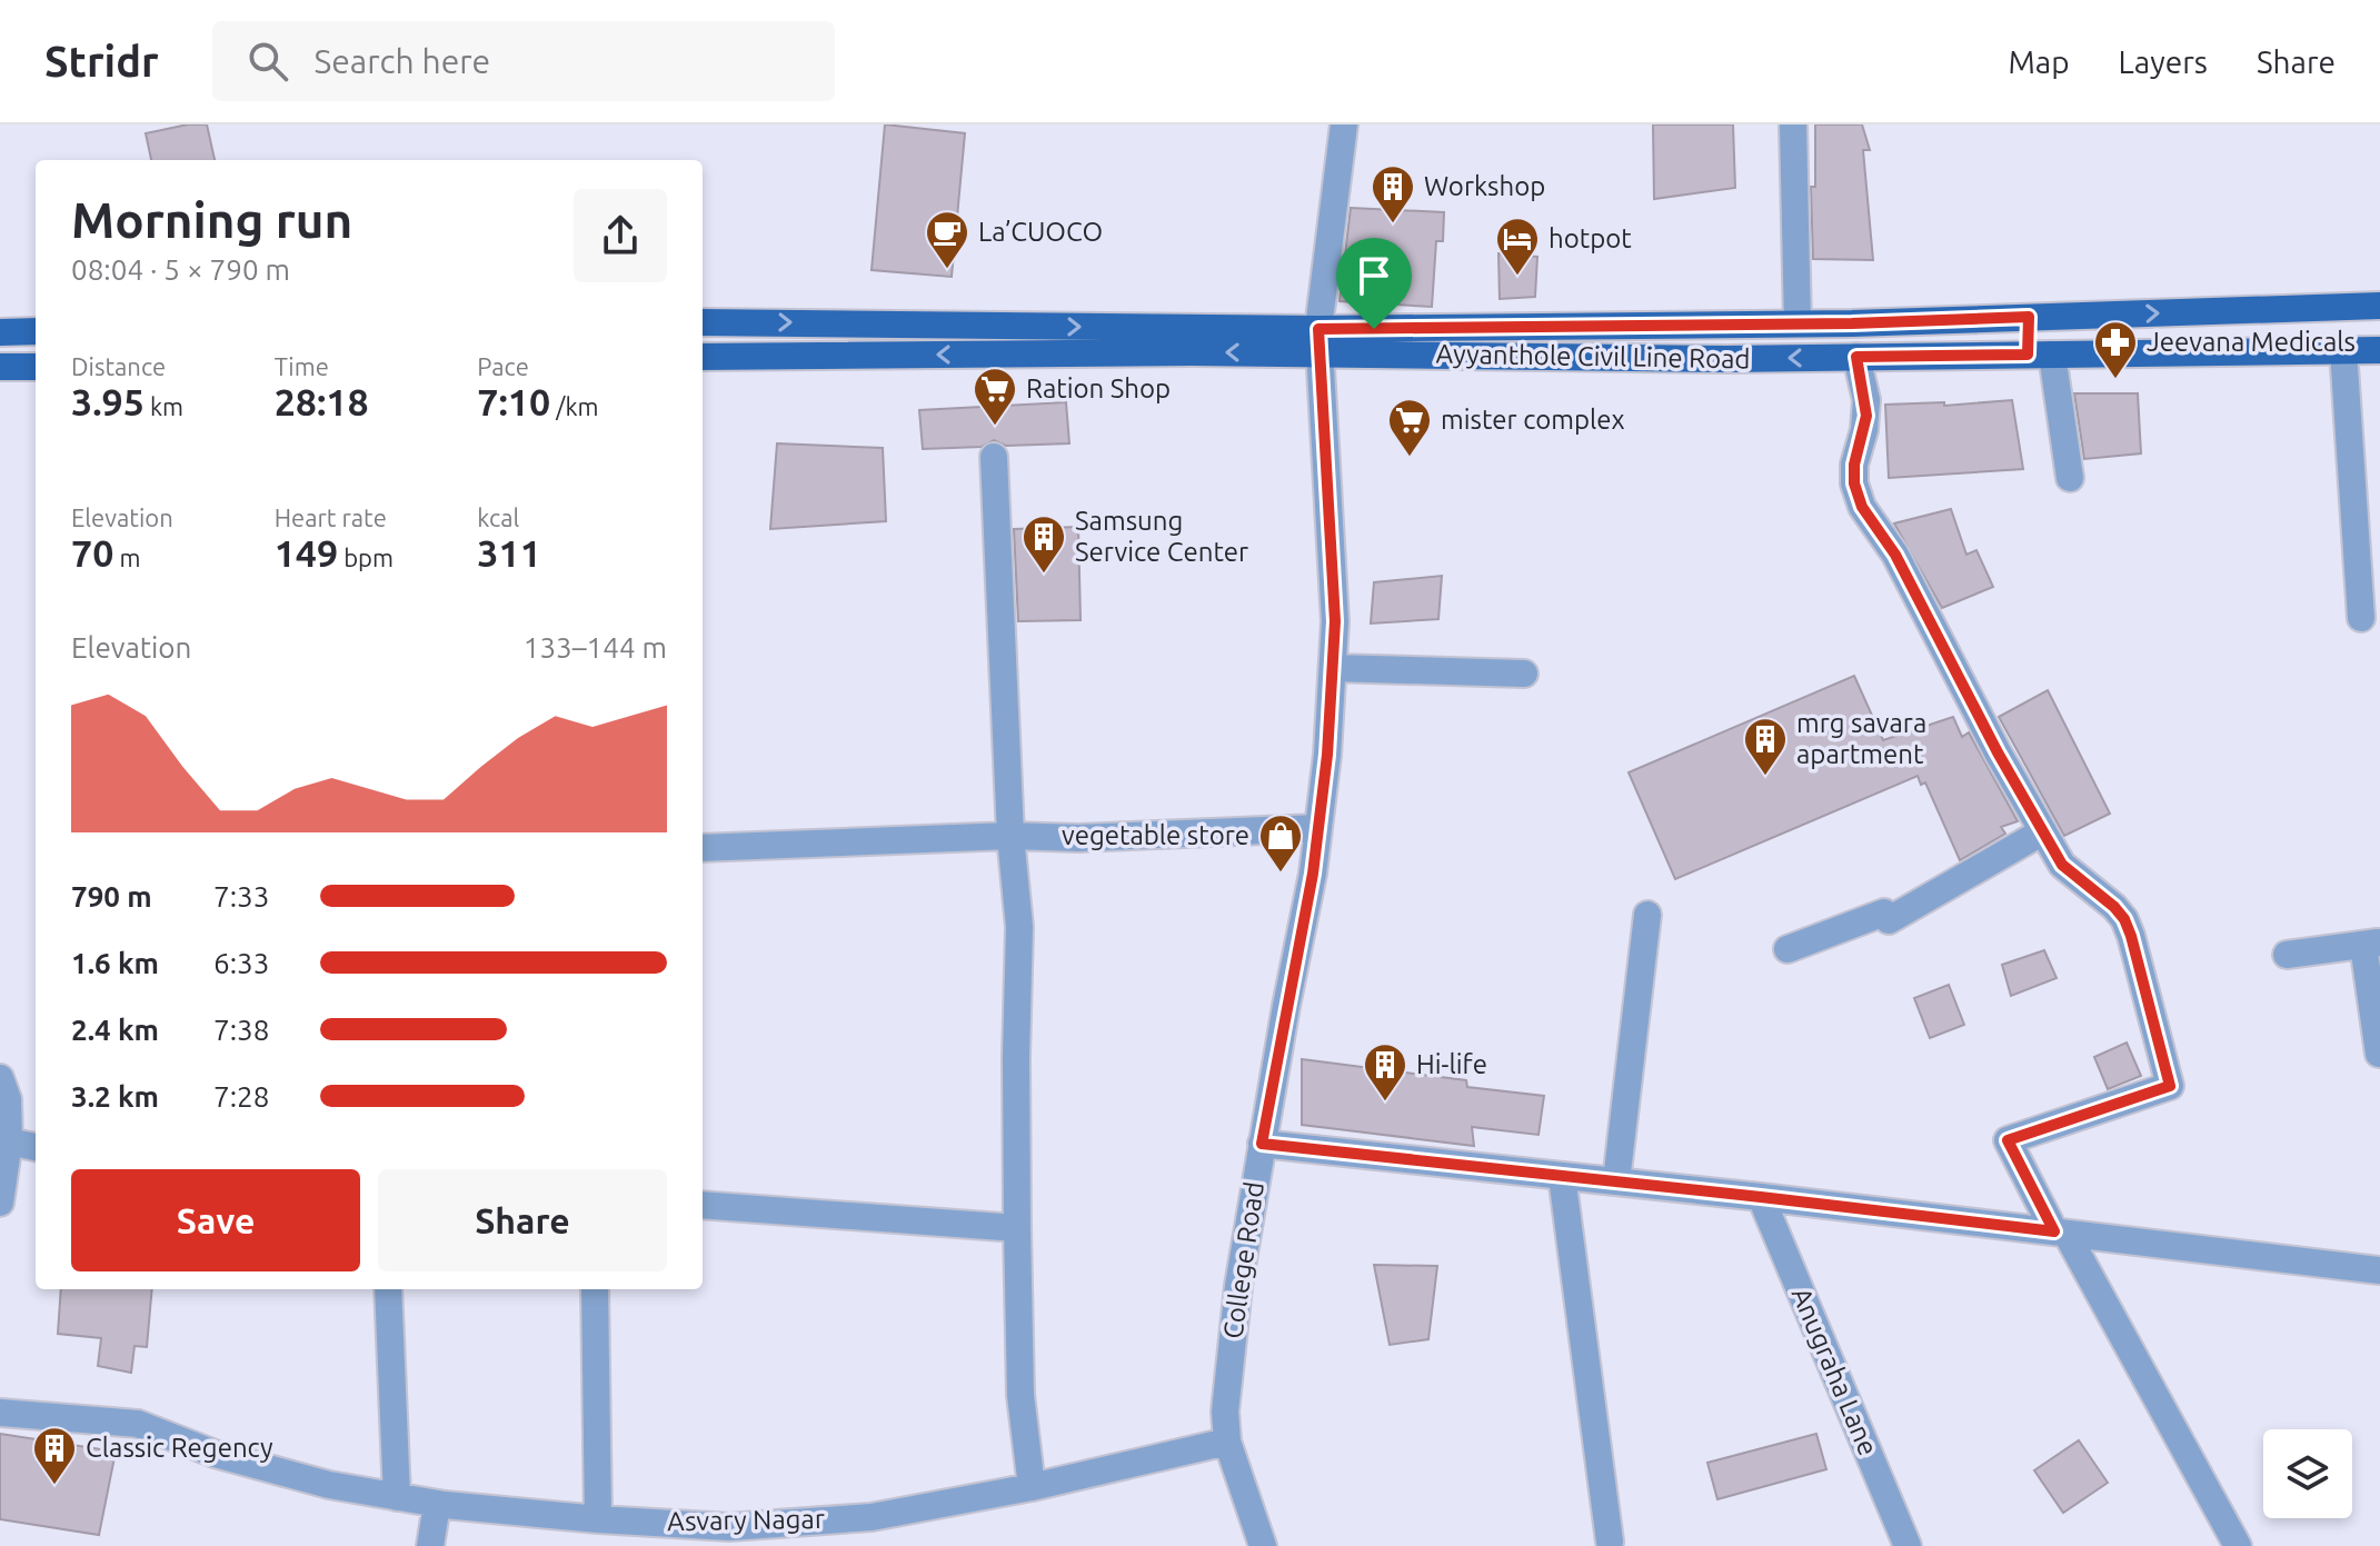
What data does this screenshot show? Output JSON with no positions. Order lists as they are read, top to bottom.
{
  "streets": {
    "main road": ["Ayyanthole Civil Line Road"],
    "street": ["College Road", "Anugraha Lane", "Asvary Nagar"]
  },
  "crossings": [
    ["Ayyanthole Civil Line Road", "College Road"],
    ["College Road", "Asvary Nagar"]
  ],
  "places": {
    "building": [
      "Workshop",
      "Samsung Service Center",
      "mrg savara apartment",
      "Hi-life",
      "Classic Regency"
    ],
    "cafe": ["La’CUOCO"],
    "hotel": ["hotpot"],
    "pharmacy": ["Jeevana Medicals"],
    "supermarket": ["Ration Shop", "mister complex"],
    "shop": ["vegetable store"]
  },
  "page": {
    "header": "Stridr",
    "search": "Search here",
    "nav": ["Map", "Layers", "Share"],
    "heading": ["Morning run", "08:04 · 5 × 790 m"],
    "stats": [
      ["Distance", "3.95 km"],
      ["Time", "28:18"],
      ["Pace", "7:10 /km"],
      ["Elevation", "70 m"],
      ["Heart rate", "149 bpm"],
      ["kcal", "311"]
    ],
    "chart": ["Elevation", "133–144 m"],
    "list": [
      {
        "name": "790 m",
        "note": "7:33"
      },
      {
        "name": "1.6 km",
        "note": "6:33"
      },
      {
        "name": "2.4 km",
        "note": "7:38"
      },
      {
        "name": "3.2 km",
        "note": "7:28"
      }
    ],
    "buttons": ["Save", "Share"]
  }
}
